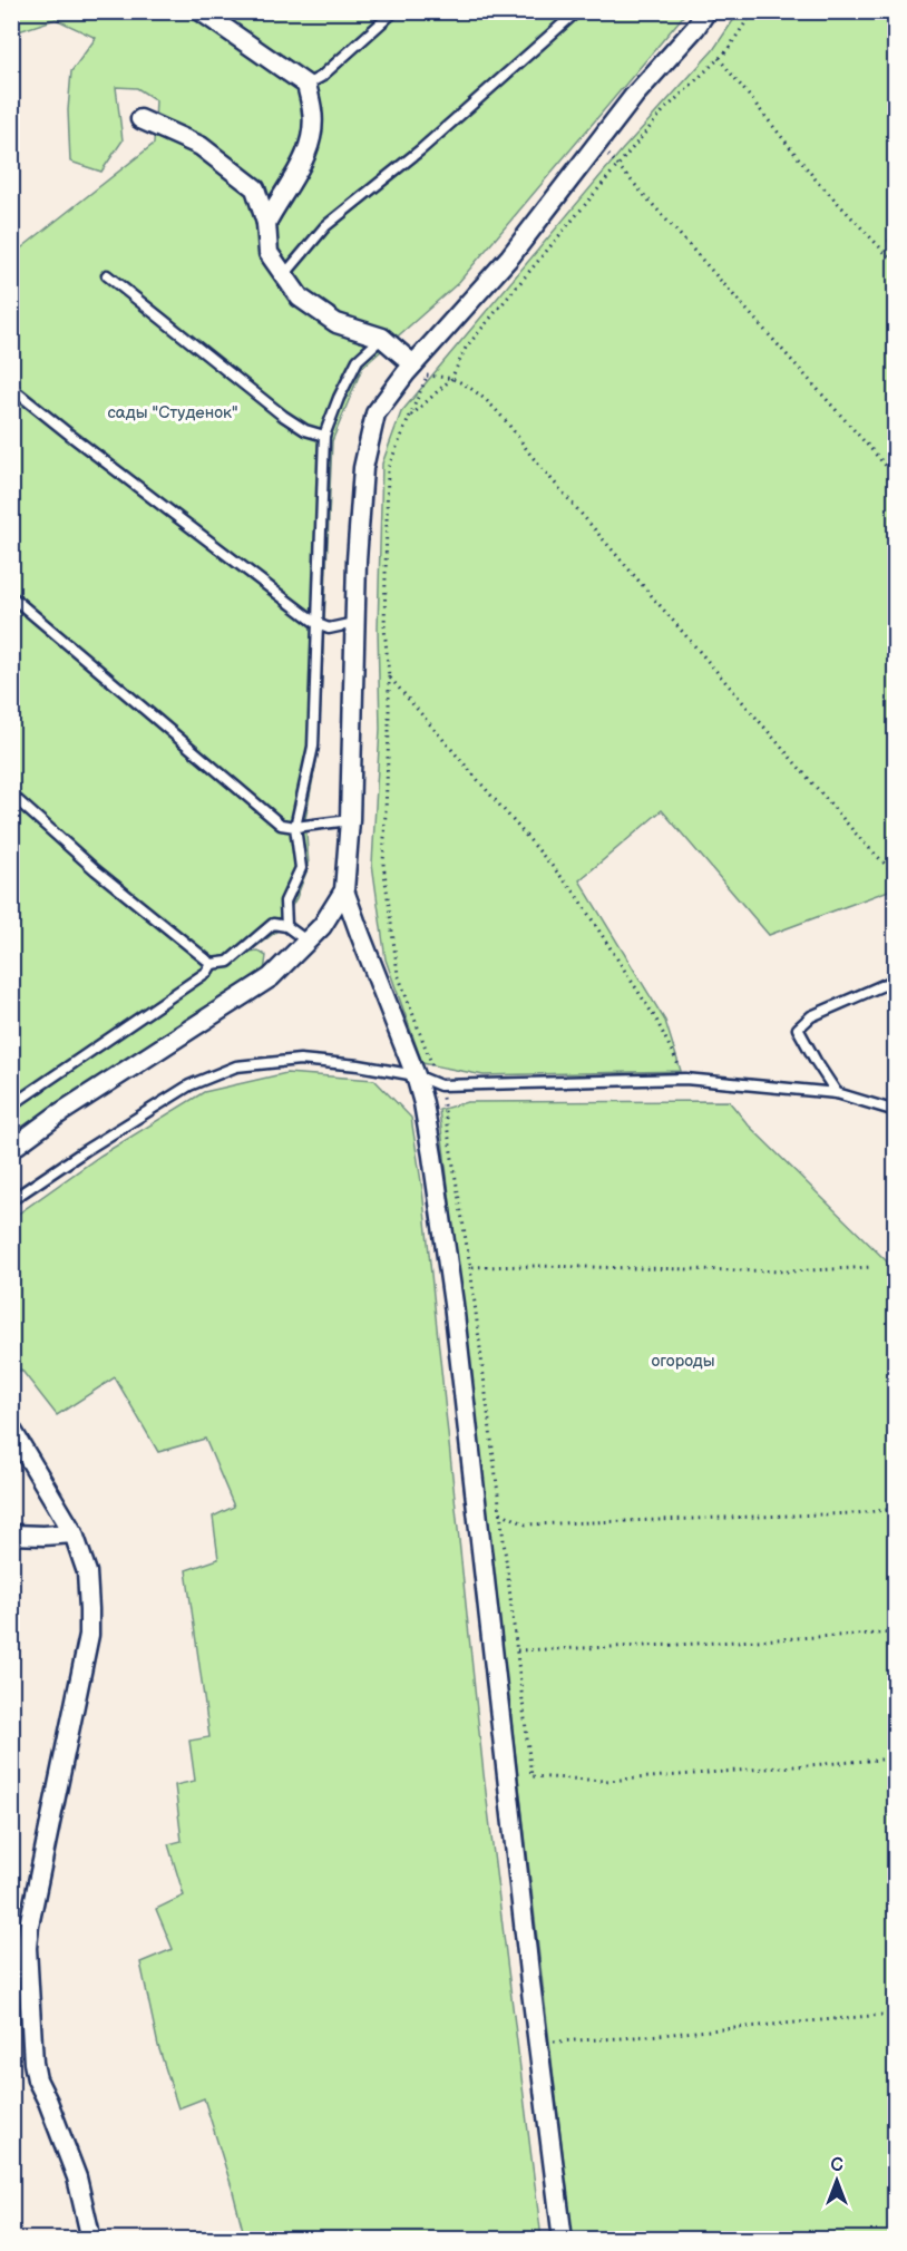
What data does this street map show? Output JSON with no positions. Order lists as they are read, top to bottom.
{
  "parks": ["сады \"Студенок\"", "огороды"],
  "north": "top"
}
